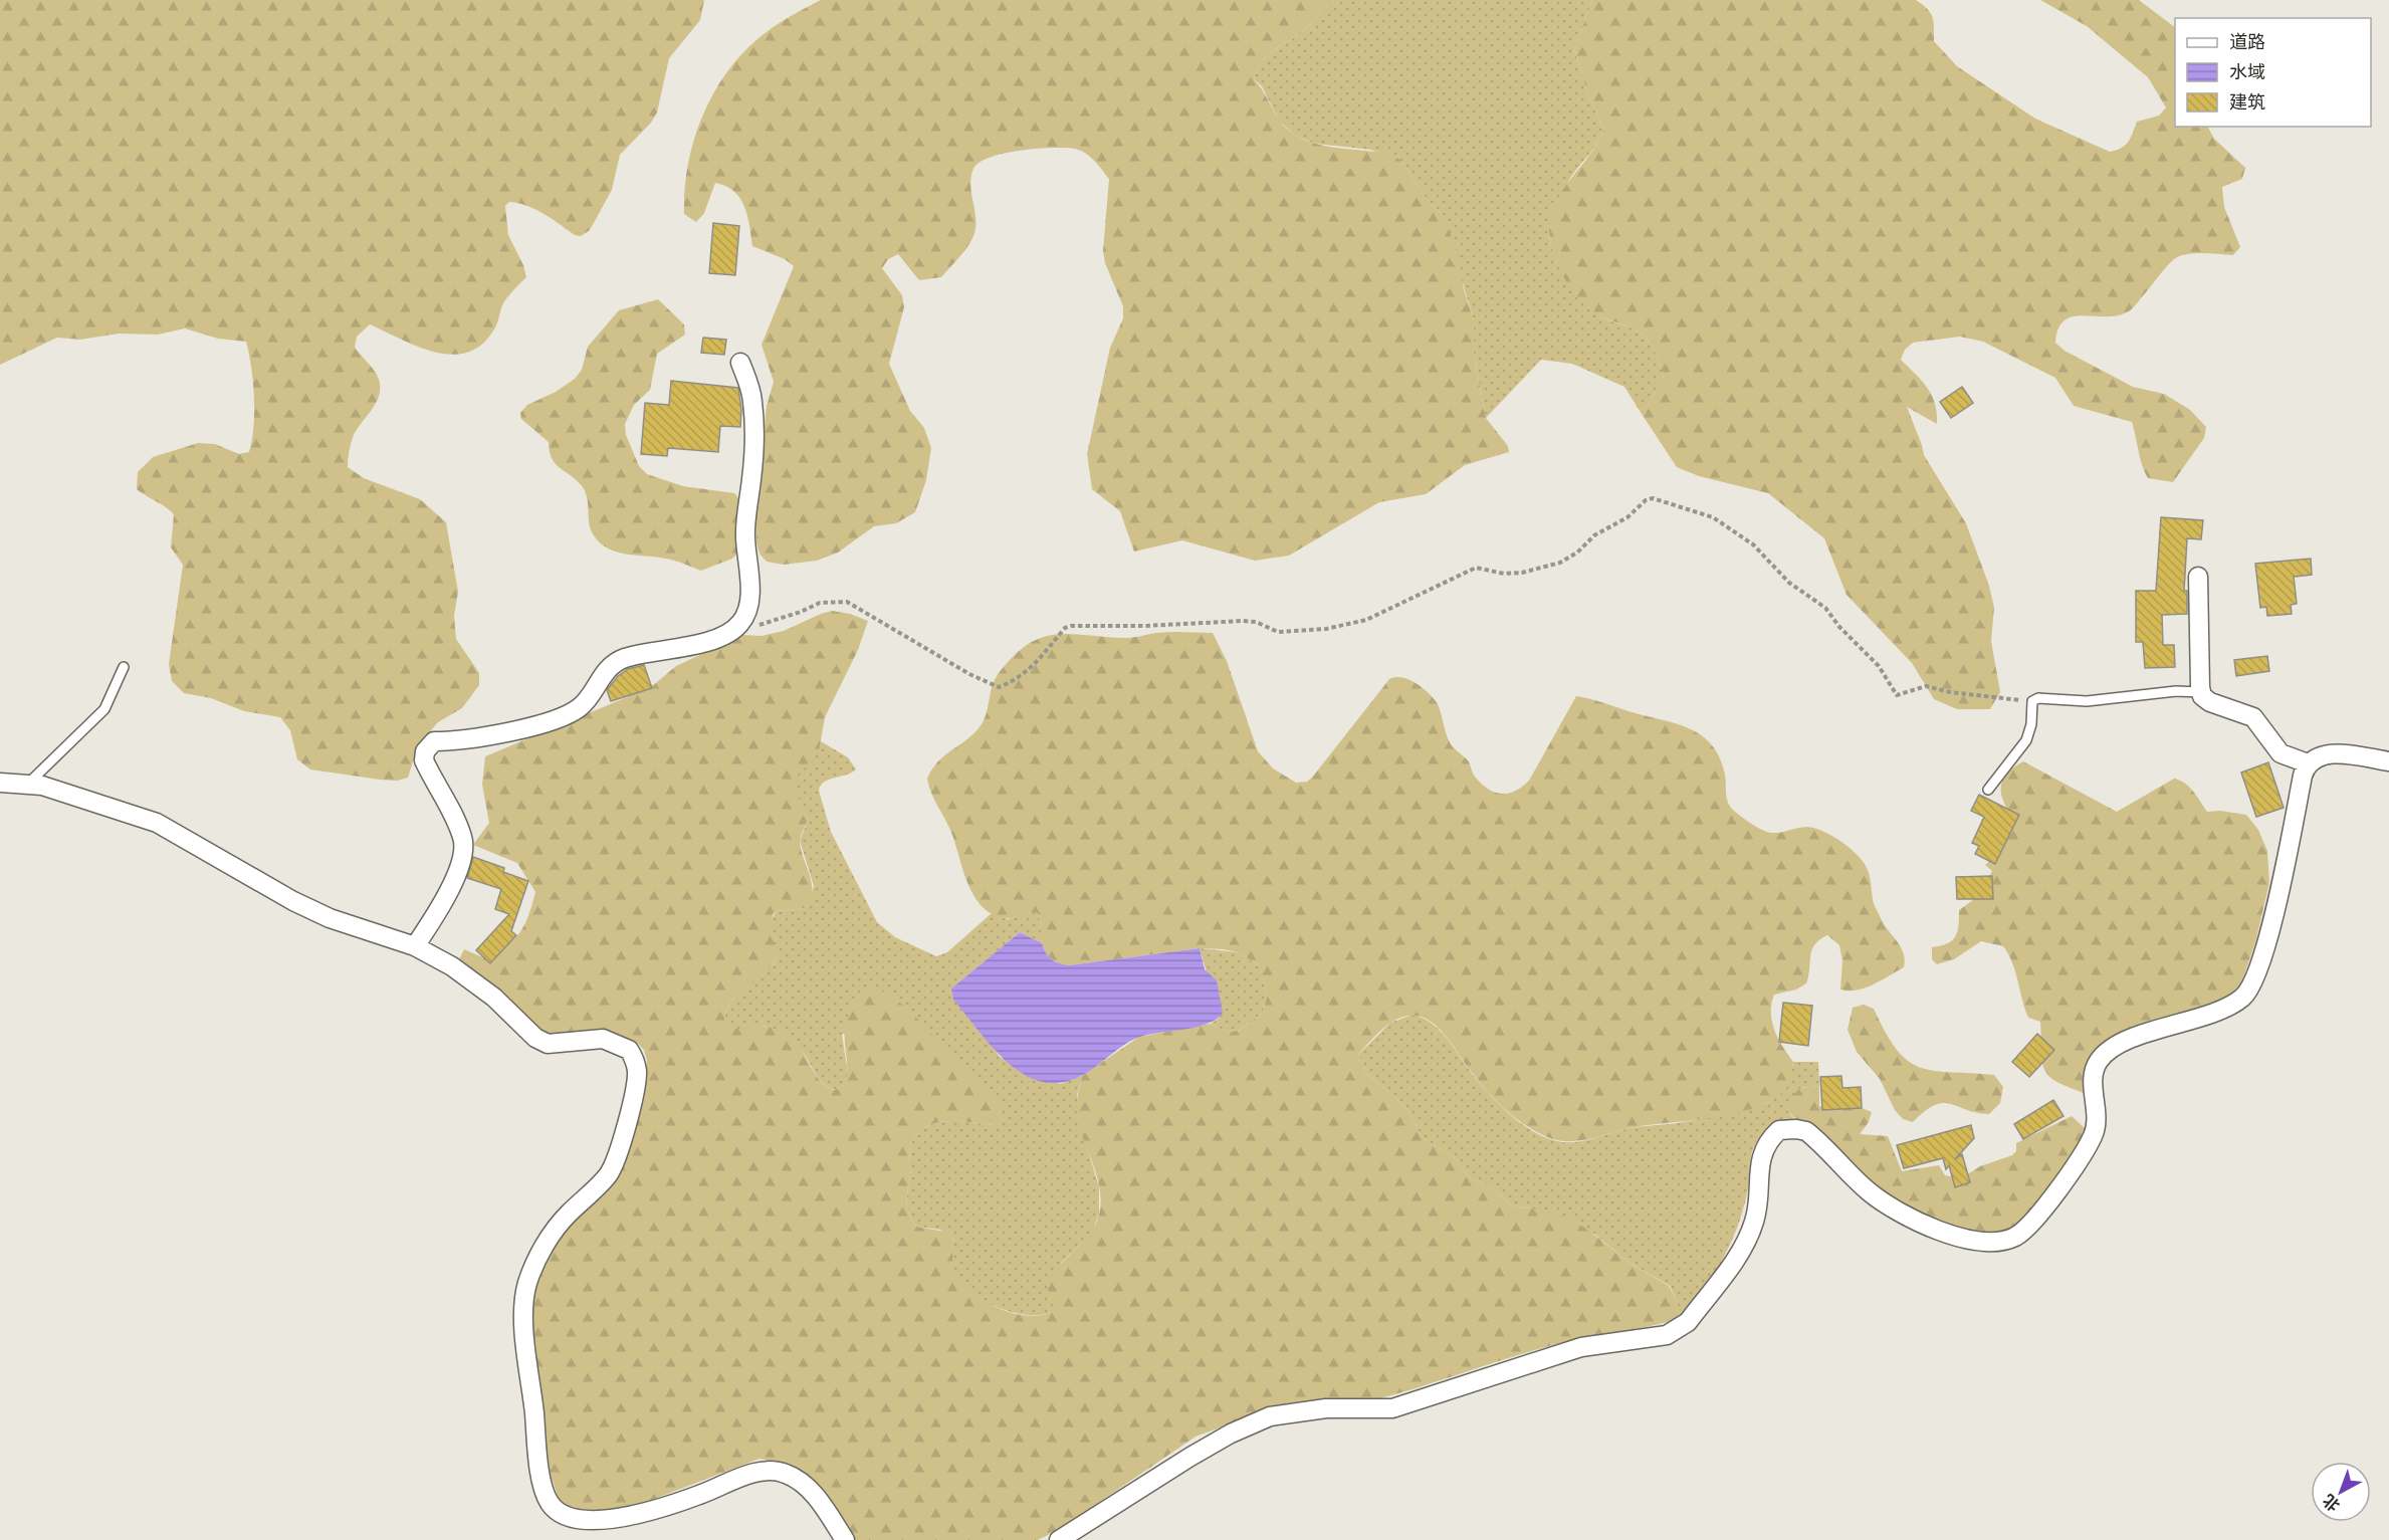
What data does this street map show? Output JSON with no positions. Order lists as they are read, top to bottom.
{
  "legend": ["道路", "水域", "建筑"],
  "north": "bottom left"
}
